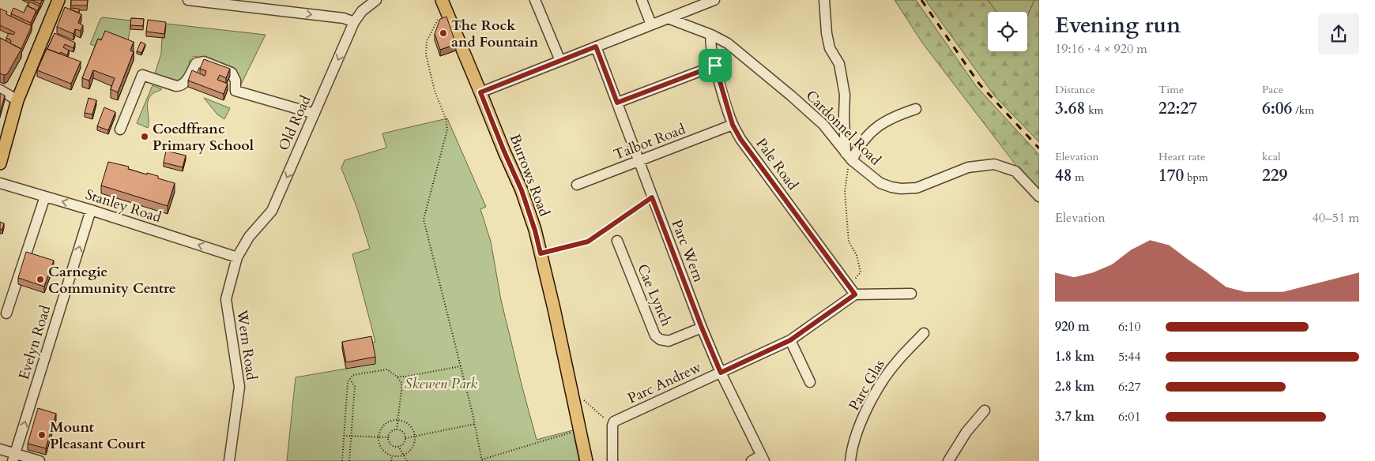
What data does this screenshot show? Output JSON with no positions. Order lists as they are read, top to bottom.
{
  "streets": {
    "main road": ["Burrows Road"],
    "street": [
      "Old Road",
      "Cardonnel Road",
      "Talbot Road",
      "Pale Road",
      "Stanley Road",
      "Parc Wern",
      "Cae Lynch",
      "Evelyn Road",
      "Wern Road",
      "Parc Andrew",
      "Parc Glas"
    ]
  },
  "crossings": [
    ["Old Road", "Stanley Road"],
    ["Old Road", "Wern Road"],
    ["Cardonnel Road", "Pale Road"],
    ["Talbot Road", "Pale Road"],
    ["Talbot Road", "Parc Wern"],
    ["Stanley Road", "Evelyn Road"],
    ["Stanley Road", "Wern Road"],
    ["Parc Wern", "Cae Lynch"],
    ["Parc Wern", "Parc Andrew"]
  ],
  "one_way": ["Old Road", "Stanley Road"],
  "parks": ["Skewen Park"],
  "places": [
    "The Rock and Fountain",
    "Coedffranc Primary School",
    "Carnegie Community Centre",
    "Mount Pleasant Court"
  ],
  "page": {
    "heading": ["Evening run", "19:16 · 4 × 920 m"],
    "stats": [
      ["Distance", "3.68 km"],
      ["Time", "22:27"],
      ["Pace", "6:06 /km"],
      ["Elevation", "48 m"],
      ["Heart rate", "170 bpm"],
      ["kcal", "229"]
    ],
    "chart": ["Elevation", "40–51 m"],
    "list": [
      {
        "name": "920 m",
        "note": "6:10"
      },
      {
        "name": "1.8 km",
        "note": "5:44"
      },
      {
        "name": "2.8 km",
        "note": "6:27"
      },
      {
        "name": "3.7 km",
        "note": "6:01"
      }
    ]
  }
}
